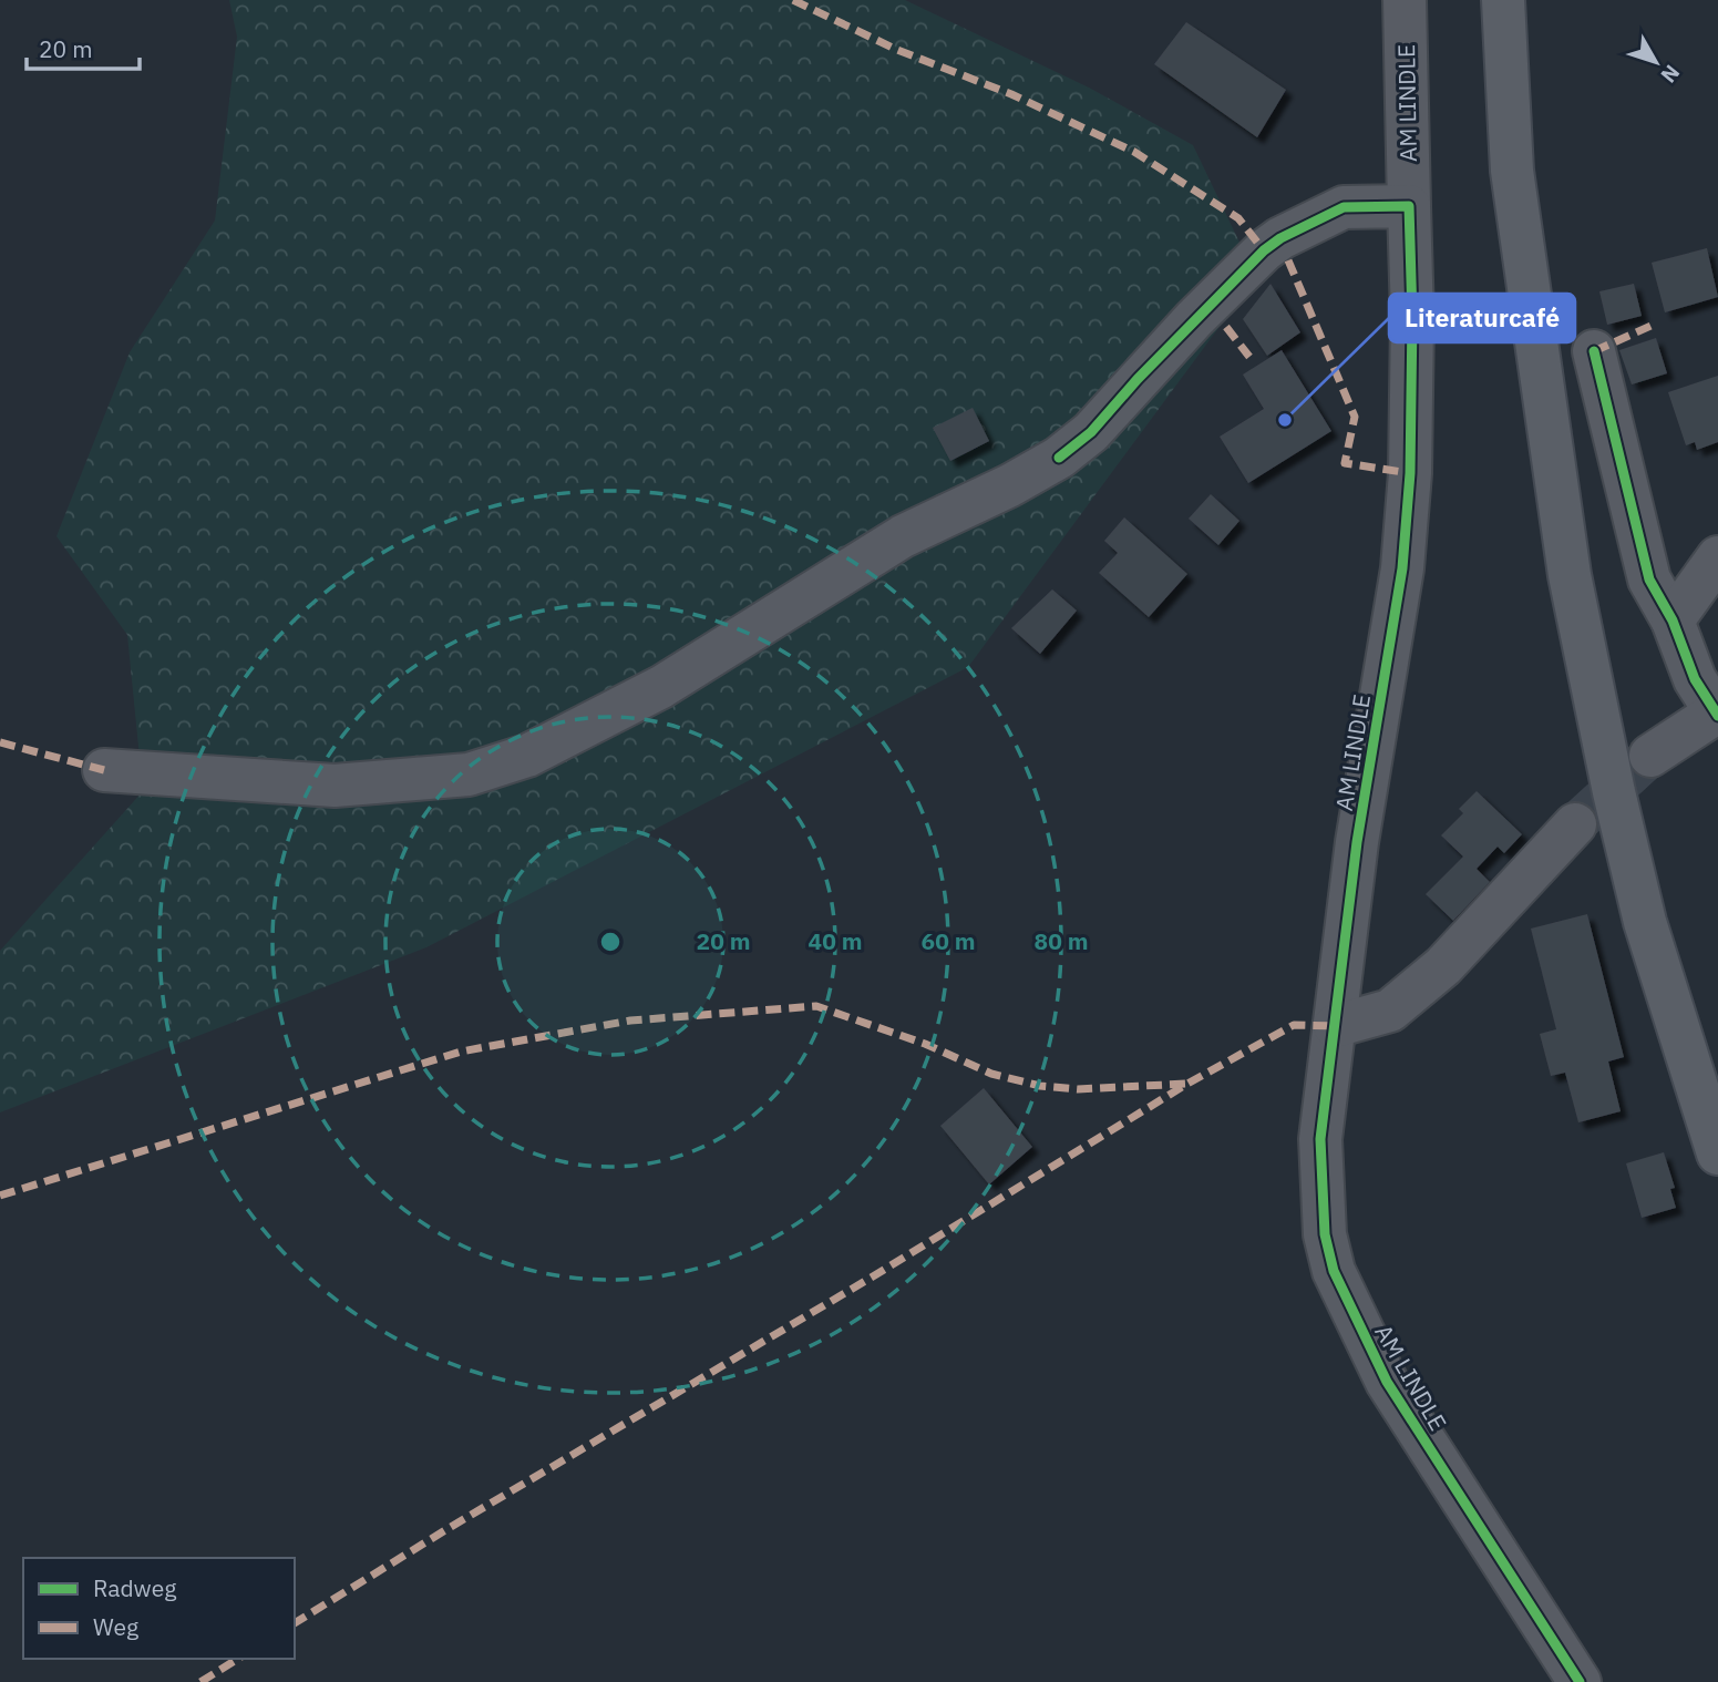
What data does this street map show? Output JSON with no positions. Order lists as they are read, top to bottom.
{
  "streets": {
    "street": ["AM LINDLE"]
  },
  "places": ["Literaturcafé"],
  "legend": ["Radweg", "Weg"],
  "scale_bar": "20 m",
  "north": "bottom right",
  "rings": [
    "20 m",
    "40 m",
    "60 m",
    "80 m"
  ]
}
